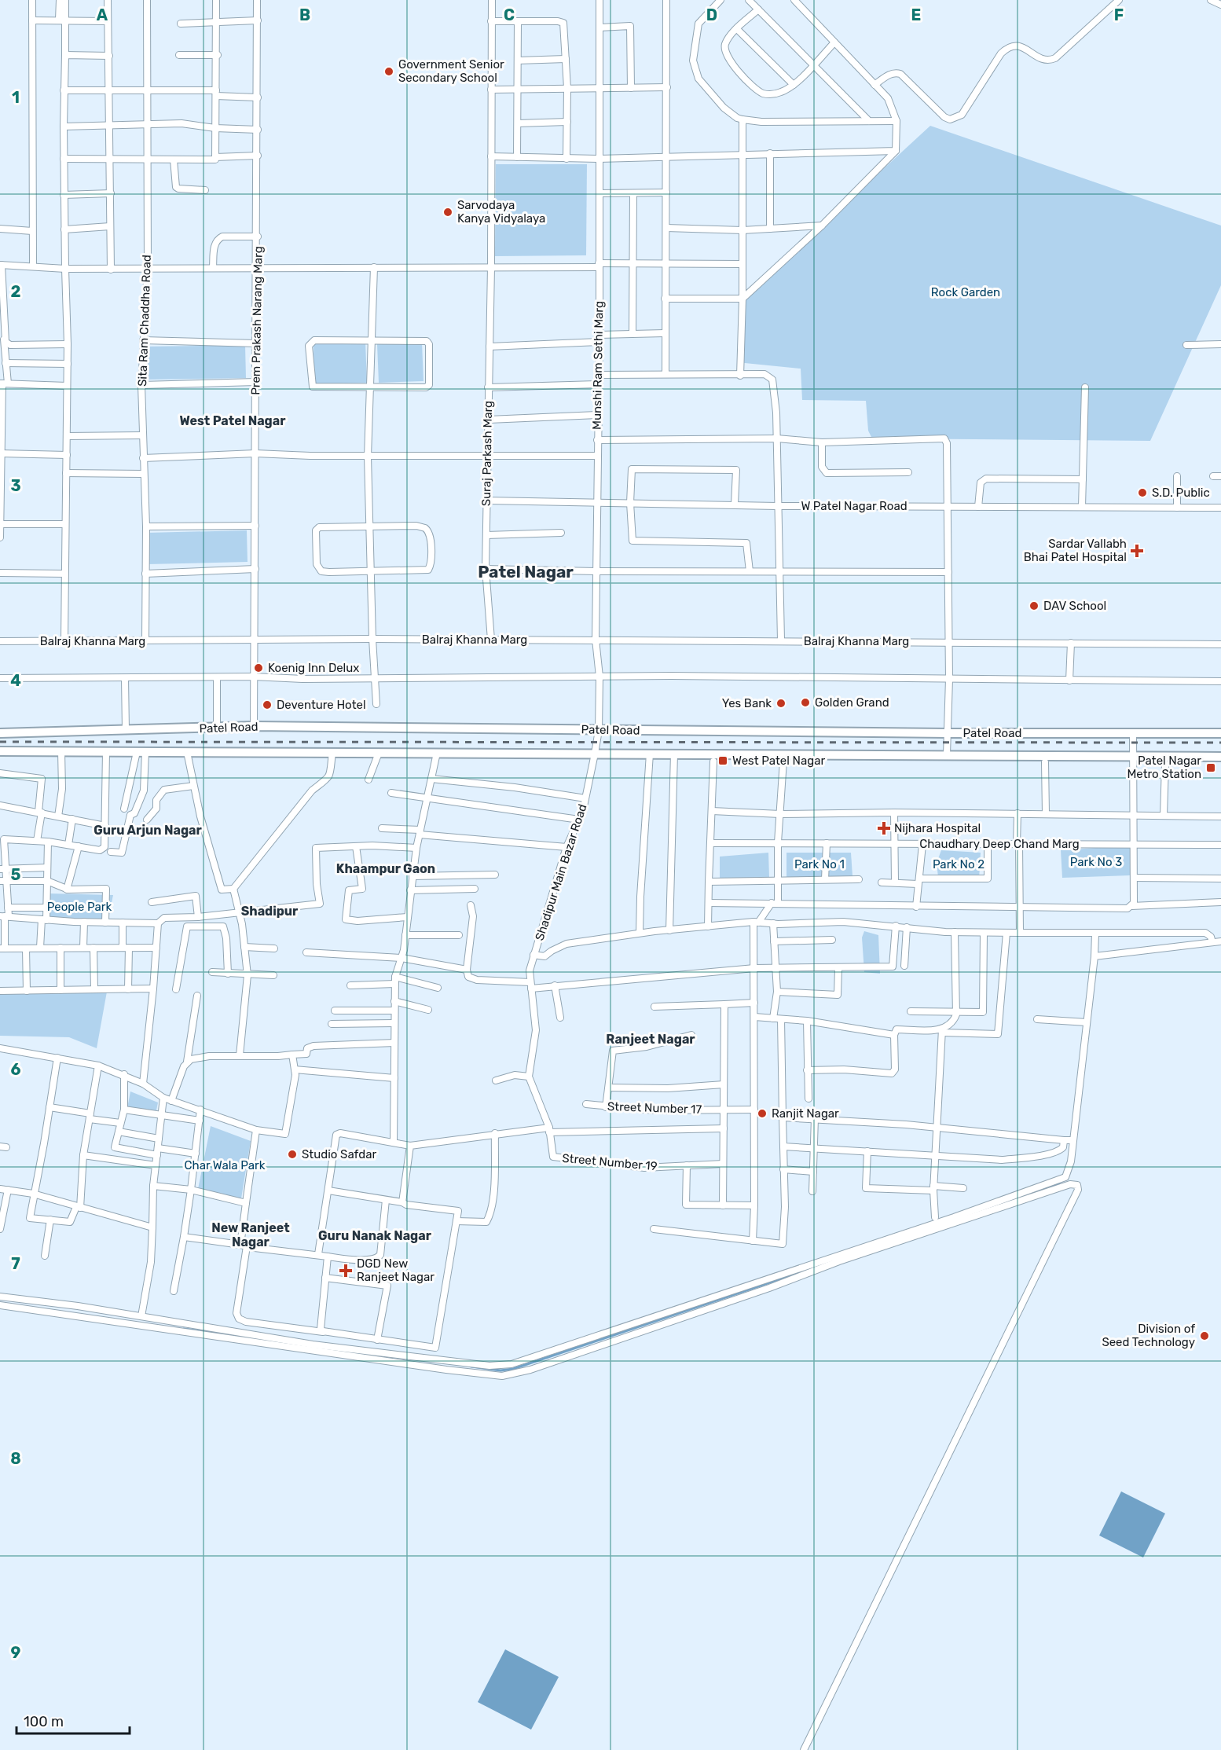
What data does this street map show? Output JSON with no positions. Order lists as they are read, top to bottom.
{
  "streets": {
    "main road": ["Patel Road"],
    "street": [
      "Sita Ram Chaddha Road",
      "Prem Prakash Narang Marg",
      "Munshi Ram Sethi Marg",
      "Suraj Parkash Marg",
      "W Patel Nagar Road",
      "Balraj Khanna Marg",
      "Chaudhary Deep Chand Marg",
      "Shadipur Main Bazar Road",
      "Street Number 17",
      "Street Number 19"
    ]
  },
  "crossings": [
    ["Sita Ram Chaddha Road", "Balraj Khanna Marg"],
    ["Prem Prakash Narang Marg", "Balraj Khanna Marg"],
    ["Prem Prakash Narang Marg", "Patel Road"],
    ["Munshi Ram Sethi Marg", "W Patel Nagar Road"],
    ["Munshi Ram Sethi Marg", "Balraj Khanna Marg"],
    ["Munshi Ram Sethi Marg", "Patel Road"],
    ["Munshi Ram Sethi Marg", "Shadipur Main Bazar Road"],
    ["Suraj Parkash Marg", "W Patel Nagar Road"],
    ["Suraj Parkash Marg", "Balraj Khanna Marg"],
    ["Patel Road", "Shadipur Main Bazar Road"]
  ],
  "districts": [
    "West Patel Nagar",
    "Patel Nagar",
    "Guru Arjun Nagar",
    "Khaampur Gaon",
    "Shadipur",
    "Ranjeet Nagar",
    "New Ranjeet Nagar",
    "Guru Nanak Nagar"
  ],
  "parks": [
    "Rock Garden",
    "Park No 3",
    "Park No 1",
    "Park No 2",
    "People Park",
    "Char Wala Park"
  ],
  "places": {
    "other": [
      "Government Senior Secondary School",
      "Sarvodaya Kanya Vidyalaya",
      "S.D. Public",
      "DAV School",
      "Koenig Inn Delux",
      "Golden Grand",
      "Yes Bank",
      "Deventure Hotel",
      "Ranjit Nagar",
      "Studio Safdar",
      "Division of Seed Technology"
    ],
    "health": ["Sardar Vallabh Bhai Patel Hospital", "Nijhara Hospital", "DGD New Ranjeet Nagar"],
    "transit": ["West Patel Nagar", "Patel Nagar Metro Station"]
  },
  "scale_bar": "100 m",
  "grid": {
    "columns": [
      "A",
      "B",
      "C",
      "D",
      "E",
      "F"
    ],
    "rows": [
      "1",
      "2",
      "3",
      "4",
      "5",
      "6",
      "7",
      "8",
      "9"
    ]
  }
}
